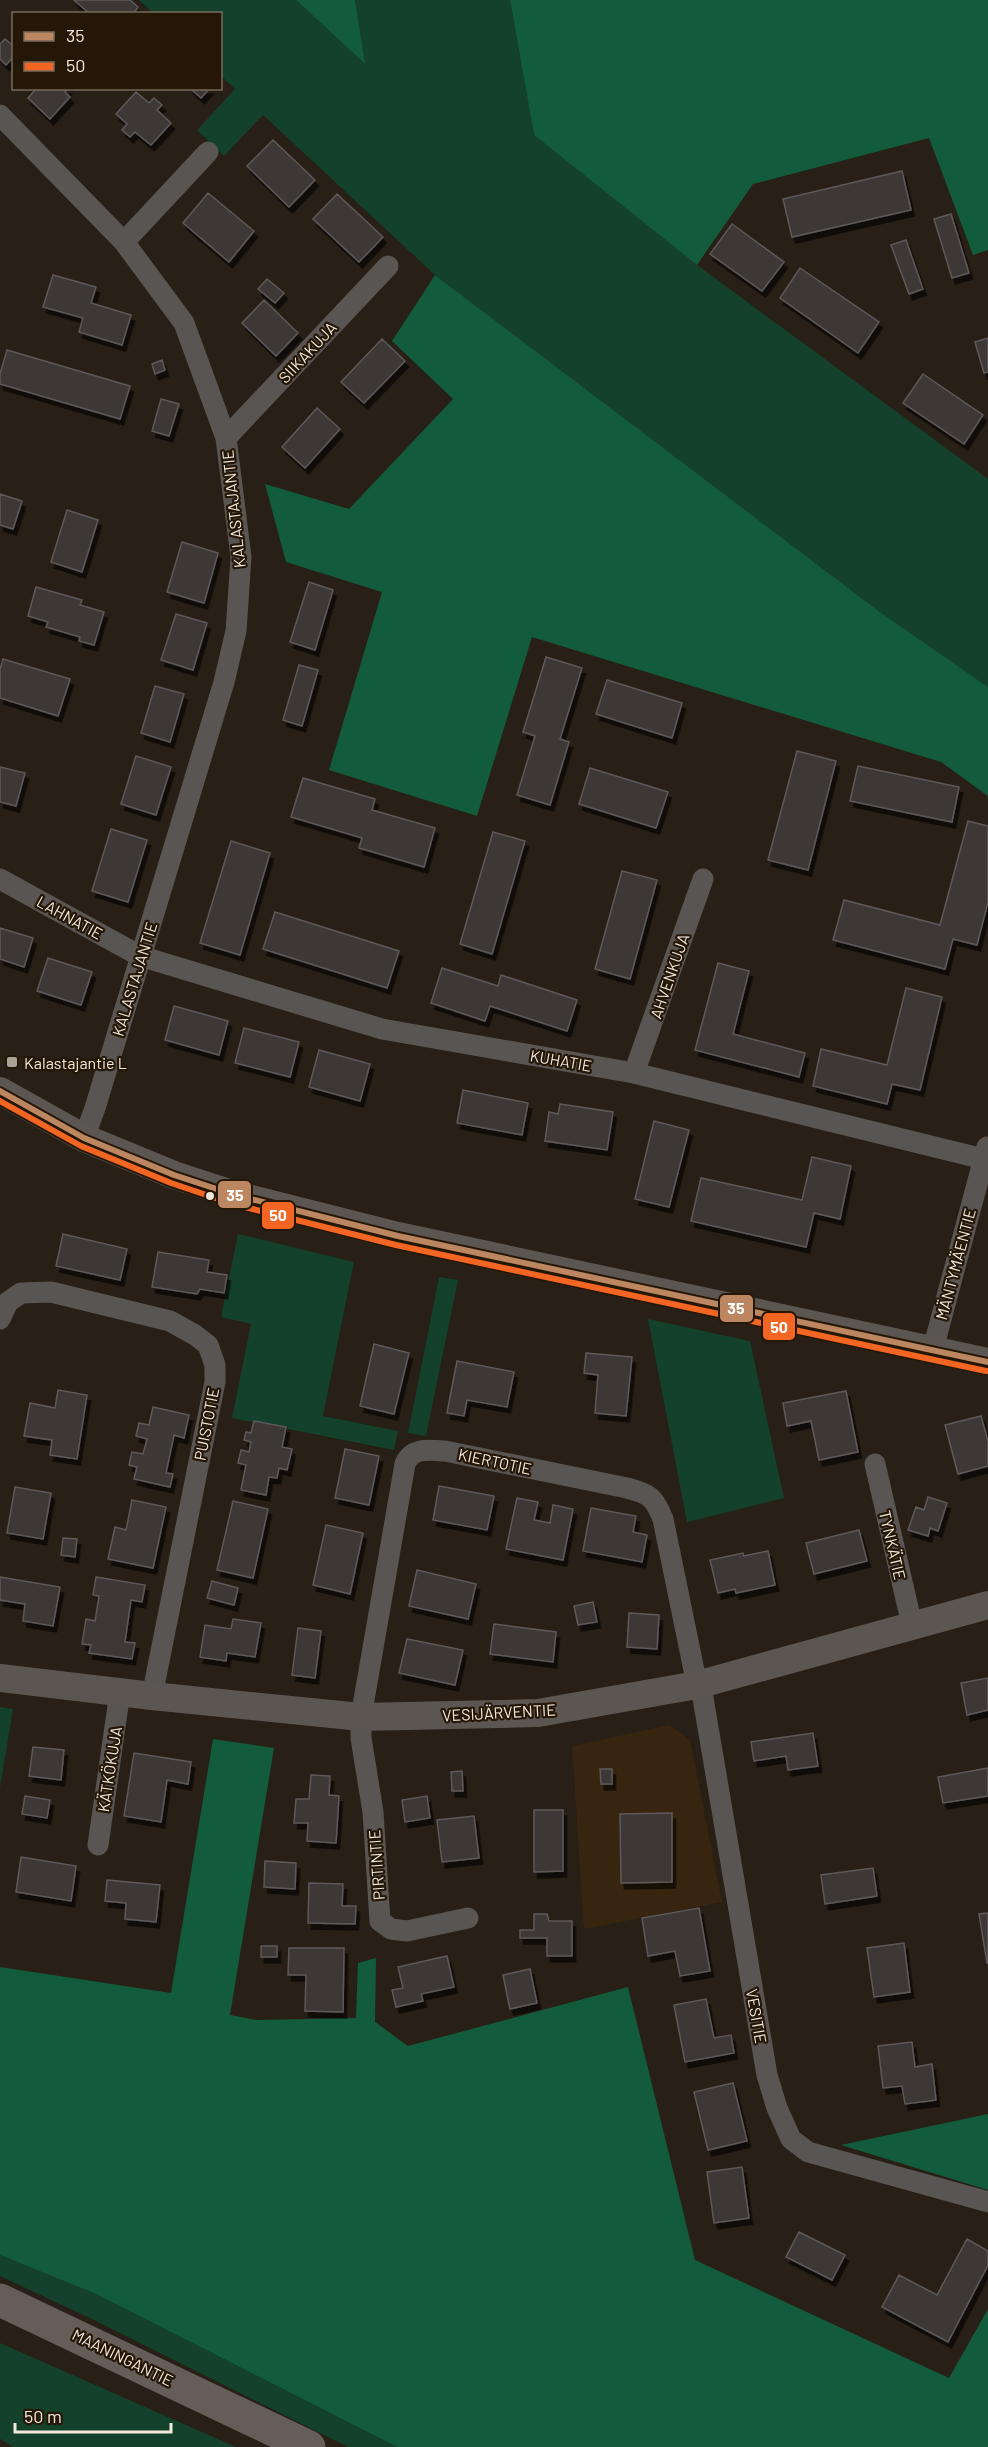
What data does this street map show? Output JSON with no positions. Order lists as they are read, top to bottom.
{
  "streets": {
    "main road": ["MAANINGANTIE"],
    "street": [
      "SIIKAKUJA",
      "KALASTAJANTIE",
      "LAHNATIE",
      "AHVENKUJA",
      "KUHATIE",
      "MÄNTYMÄENTIE",
      "PUISTOTIE",
      "KIERTOTIE",
      "TYNKÄTIE",
      "VESIJÄRVENTIE",
      "KÄTKÖKUJA",
      "PIRTINTIE",
      "VESITIE"
    ]
  },
  "crossings": [
    ["SIIKAKUJA", "KALASTAJANTIE"],
    ["KALASTAJANTIE", "LAHNATIE"],
    ["KALASTAJANTIE", "KUHATIE"],
    ["LAHNATIE", "KUHATIE"],
    ["AHVENKUJA", "KUHATIE"],
    ["KUHATIE", "MÄNTYMÄENTIE"],
    ["PUISTOTIE", "VESIJÄRVENTIE"],
    ["KIERTOTIE", "VESIJÄRVENTIE"],
    ["KIERTOTIE", "PIRTINTIE"],
    ["KIERTOTIE", "VESITIE"],
    ["TYNKÄTIE", "VESIJÄRVENTIE"],
    ["VESIJÄRVENTIE", "KÄTKÖKUJA"],
    ["VESIJÄRVENTIE", "PIRTINTIE"],
    ["VESIJÄRVENTIE", "VESITIE"]
  ],
  "places": {
    "transit": ["Kalastajantie L"]
  },
  "lines": ["transit line 35", "transit line 50"],
  "legend": ["35", "50"],
  "scale_bar": "50 m"
}
